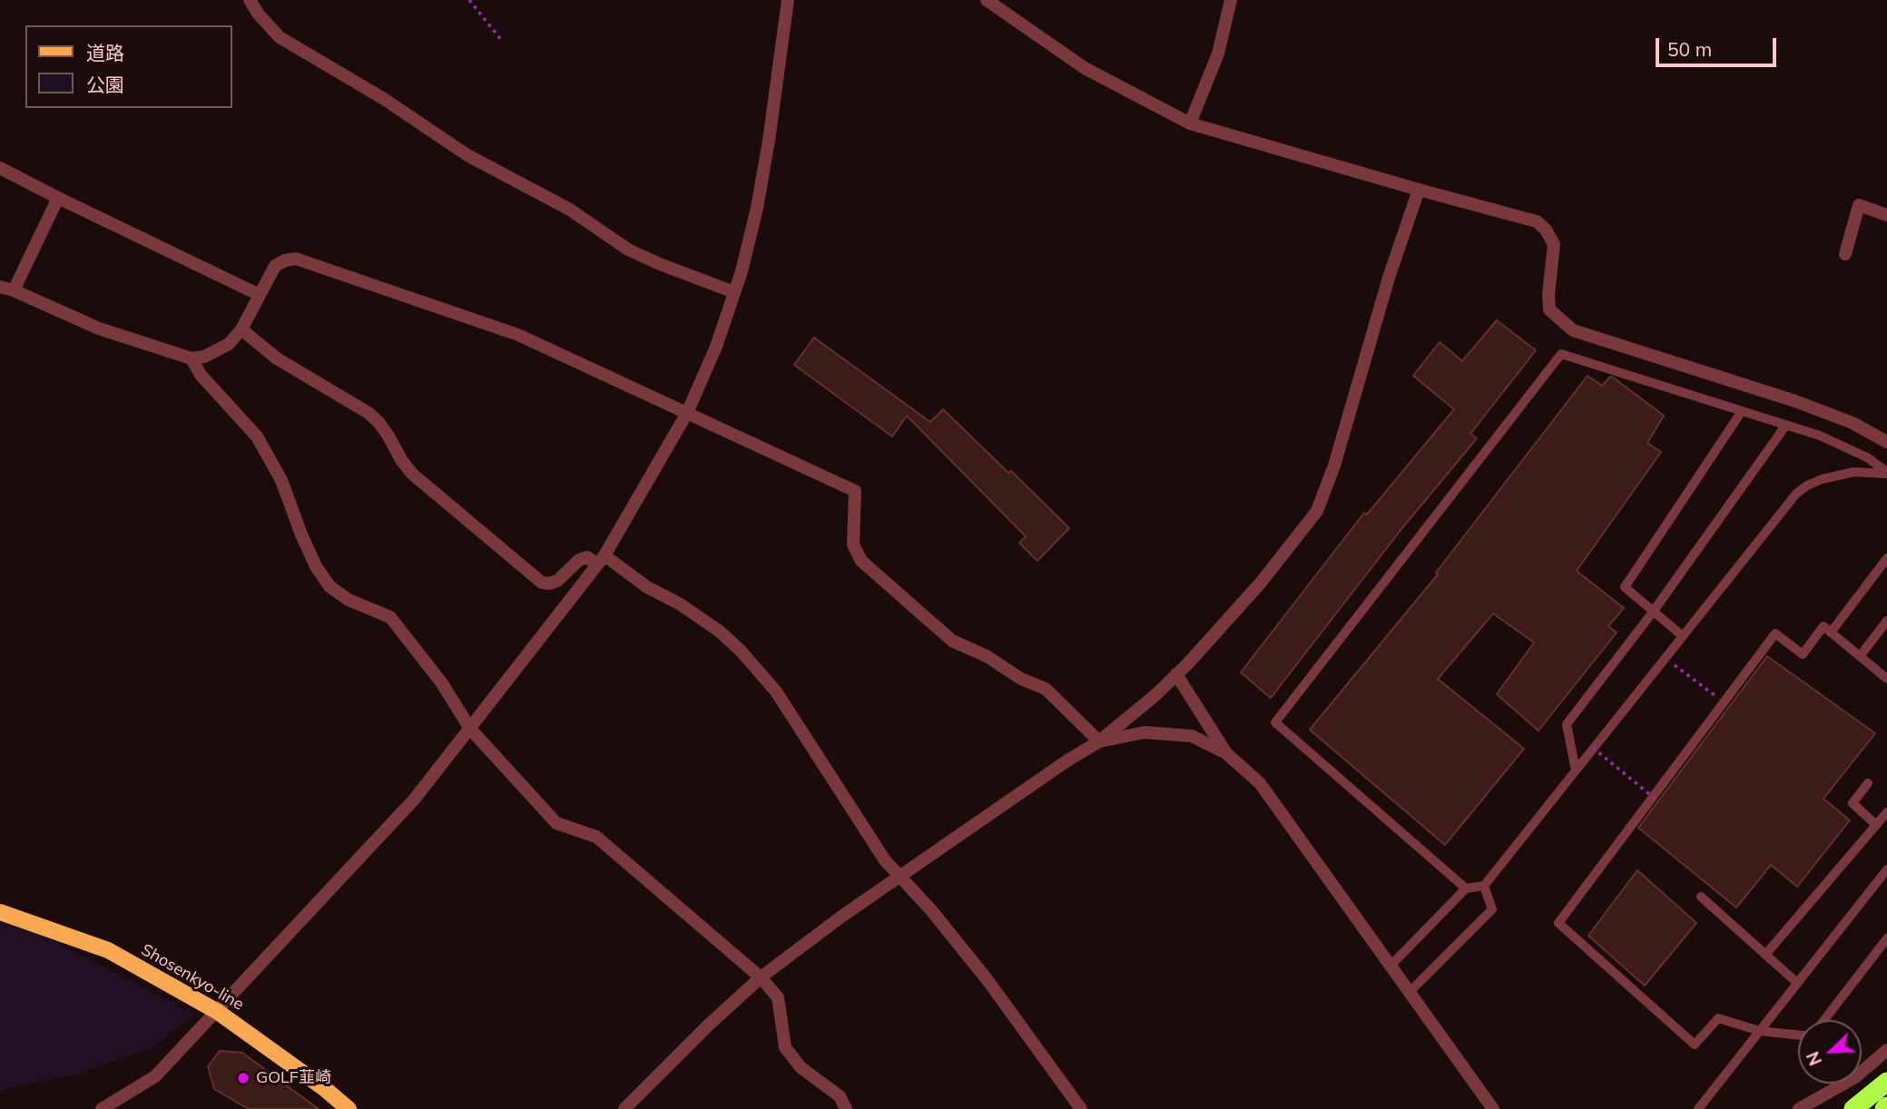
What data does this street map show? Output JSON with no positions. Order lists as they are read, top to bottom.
{
  "streets": {
    "main road": ["Shosenkyo-line"]
  },
  "places": ["GOLF韮崎"],
  "legend": ["道路", "公園"],
  "scale_bar": "50 m",
  "north": "bottom left"
}
